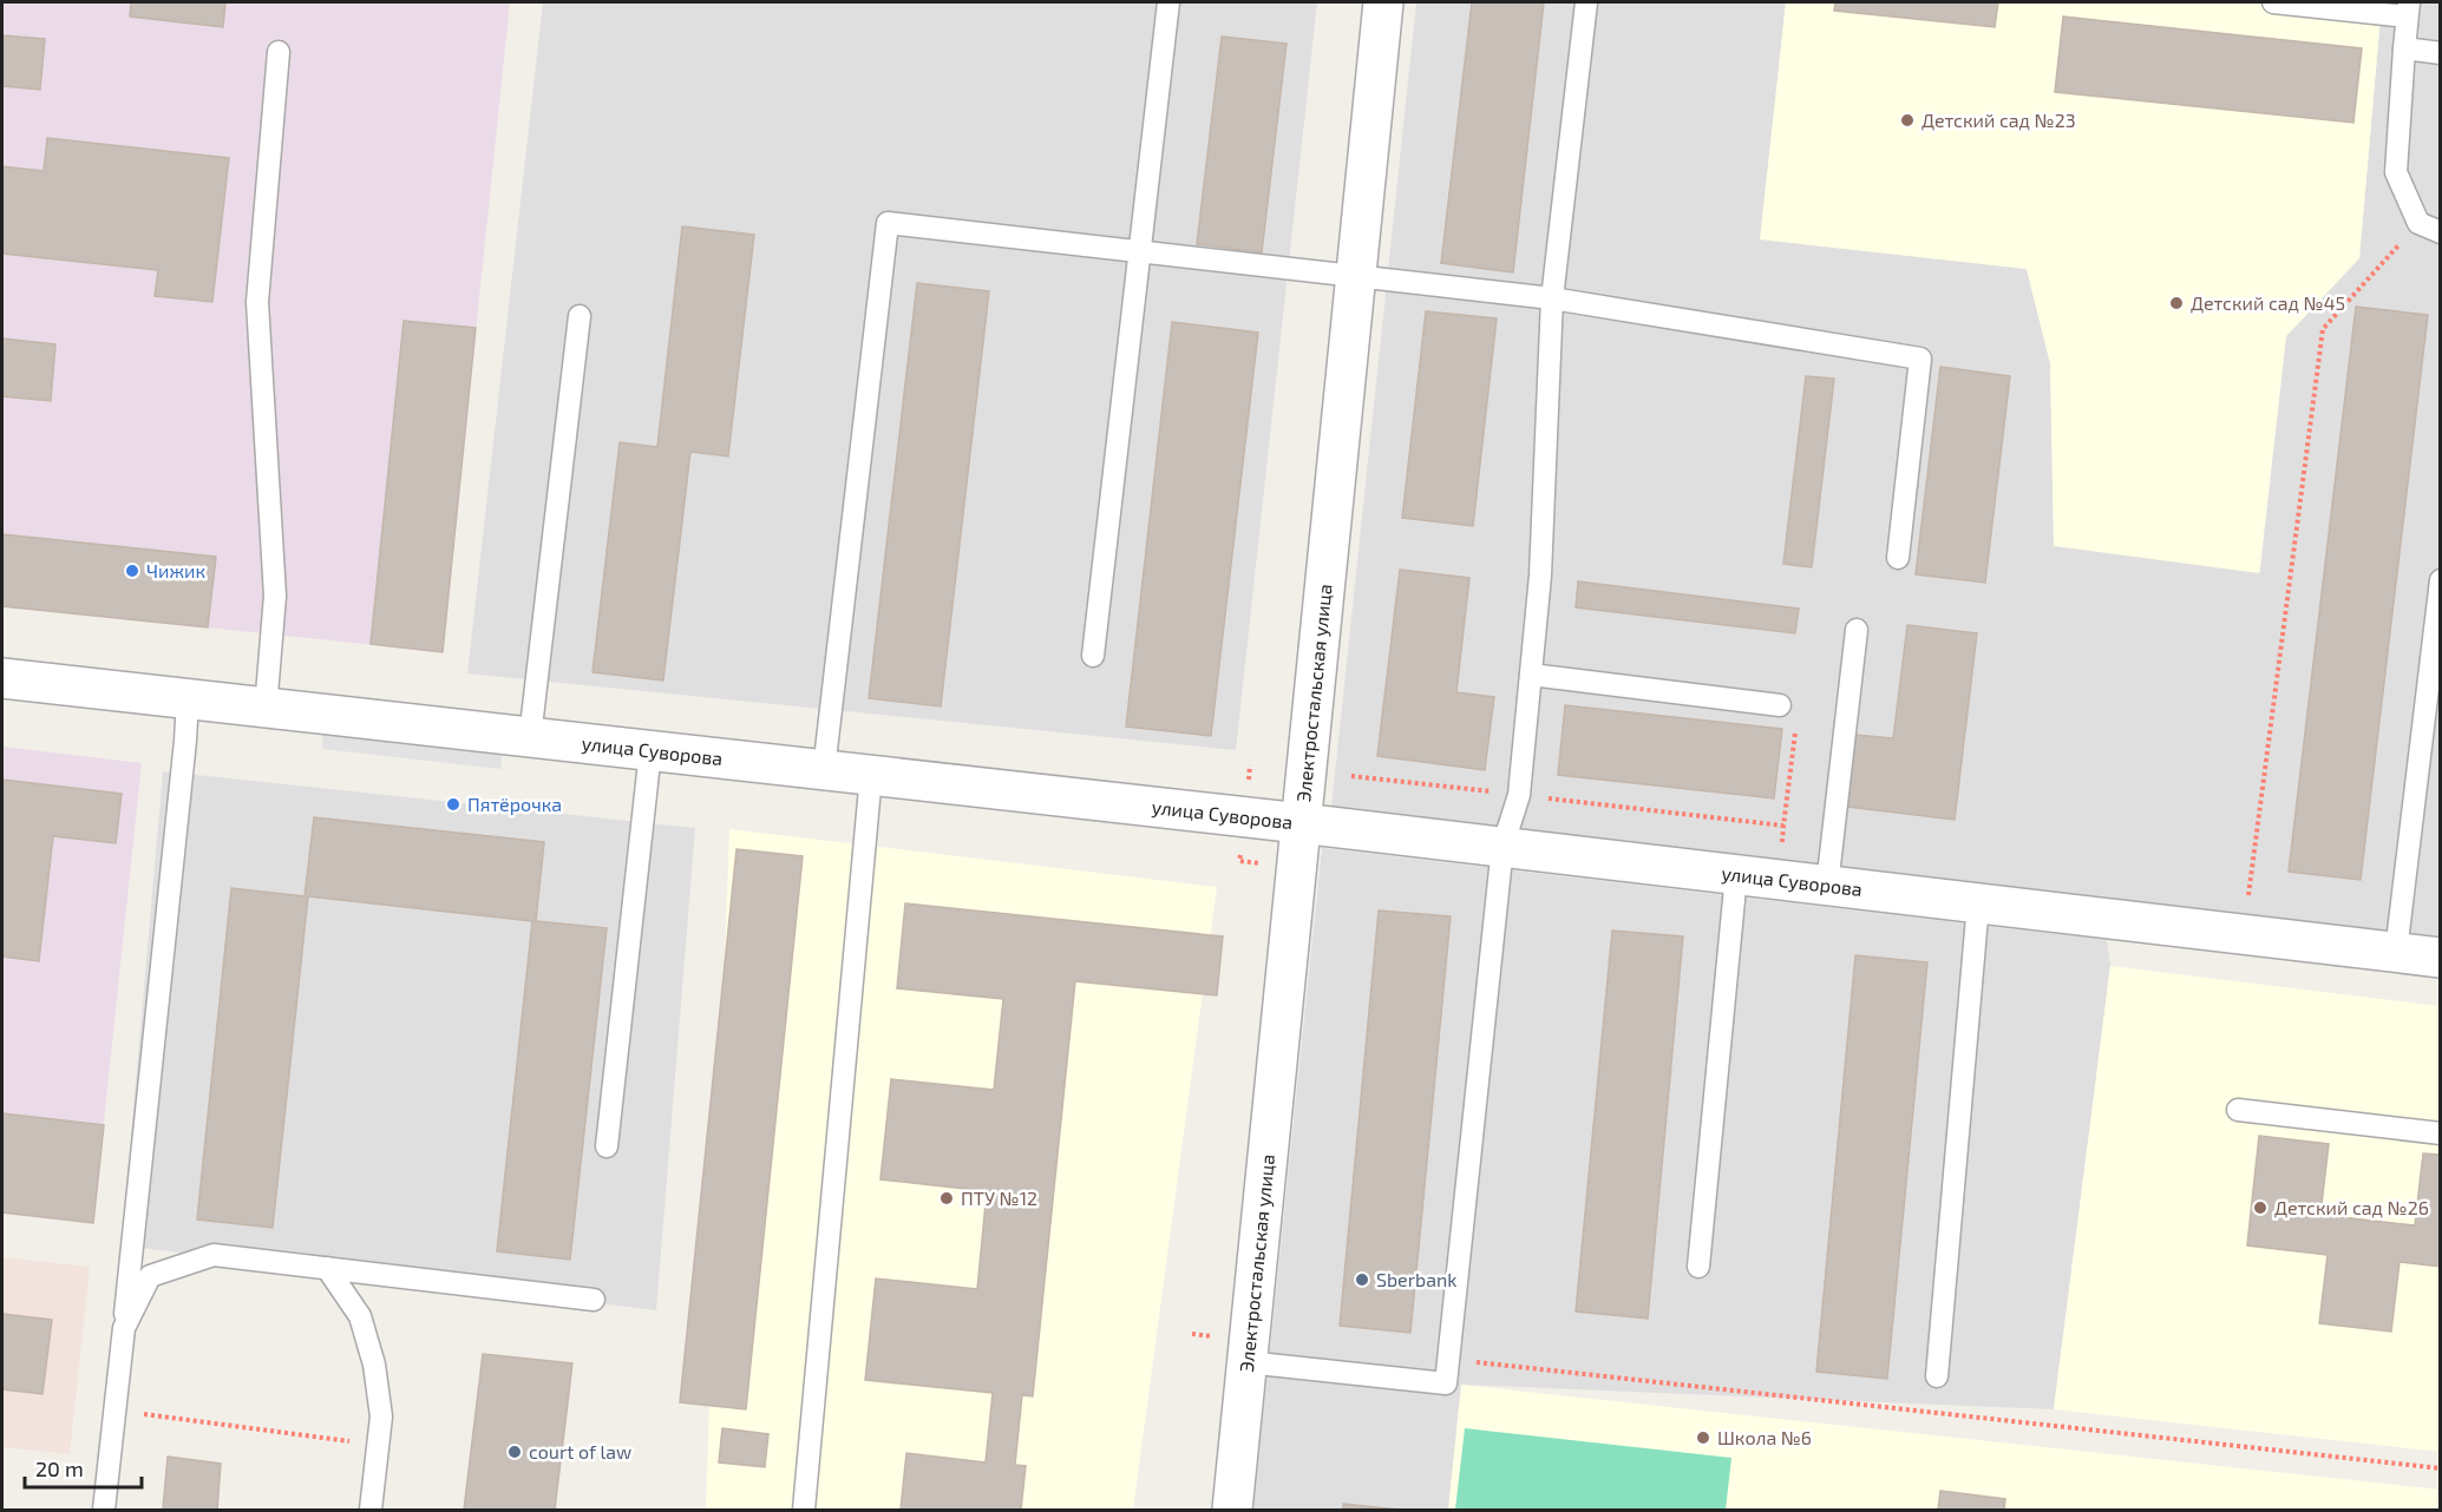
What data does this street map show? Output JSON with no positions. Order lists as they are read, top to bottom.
{
  "streets": {
    "street": ["Электростальская улица", "улица Суворова"]
  },
  "crossings": [
    ["Электростальская улица", "улица Суворова"]
  ],
  "places": [
    "Детский сад №23",
    "Детский сад №45",
    "Чижик",
    "Пятёрочка",
    "ПТУ №12",
    "Детский сад №26",
    "Sberbank",
    "Школа №6",
    "court of law"
  ],
  "scale_bar": "20 m"
}
